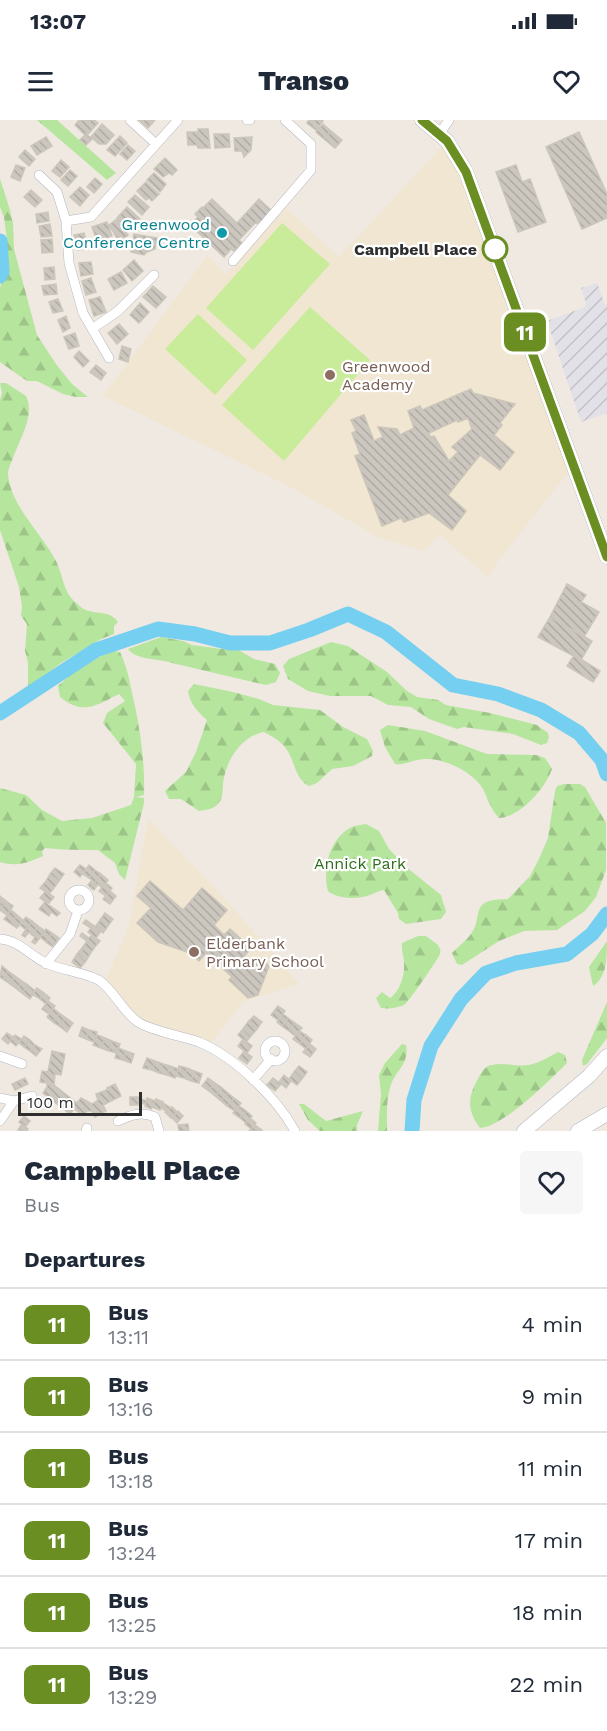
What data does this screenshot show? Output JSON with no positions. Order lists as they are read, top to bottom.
{
  "parks": ["Annick Park"],
  "places": [
    "Greenwood Conference Centre",
    "Campbell Place",
    "Greenwood Academy",
    "Elderbank Primary School"
  ],
  "lines": ["bus line 11"],
  "scale_bar": "100 m",
  "page": {
    "status": "13:07",
    "header": "Transo",
    "on_map": "11",
    "scale": "100 m",
    "heading": [
      ["Campbell Place", "Bus"],
      "Departures"
    ],
    "list": [
      {
        "mark": "11",
        "name": "Bus",
        "note": "13:11",
        "value": "4 min"
      },
      {
        "mark": "11",
        "name": "Bus",
        "note": "13:16",
        "value": "9 min"
      },
      {
        "mark": "11",
        "name": "Bus",
        "note": "13:18",
        "value": "11 min"
      },
      {
        "mark": "11",
        "name": "Bus",
        "note": "13:24",
        "value": "17 min"
      },
      {
        "mark": "11",
        "name": "Bus",
        "note": "13:25",
        "value": "18 min"
      },
      {
        "mark": "11",
        "name": "Bus",
        "note": "13:29",
        "value": "22 min"
      }
    ]
  }
}
